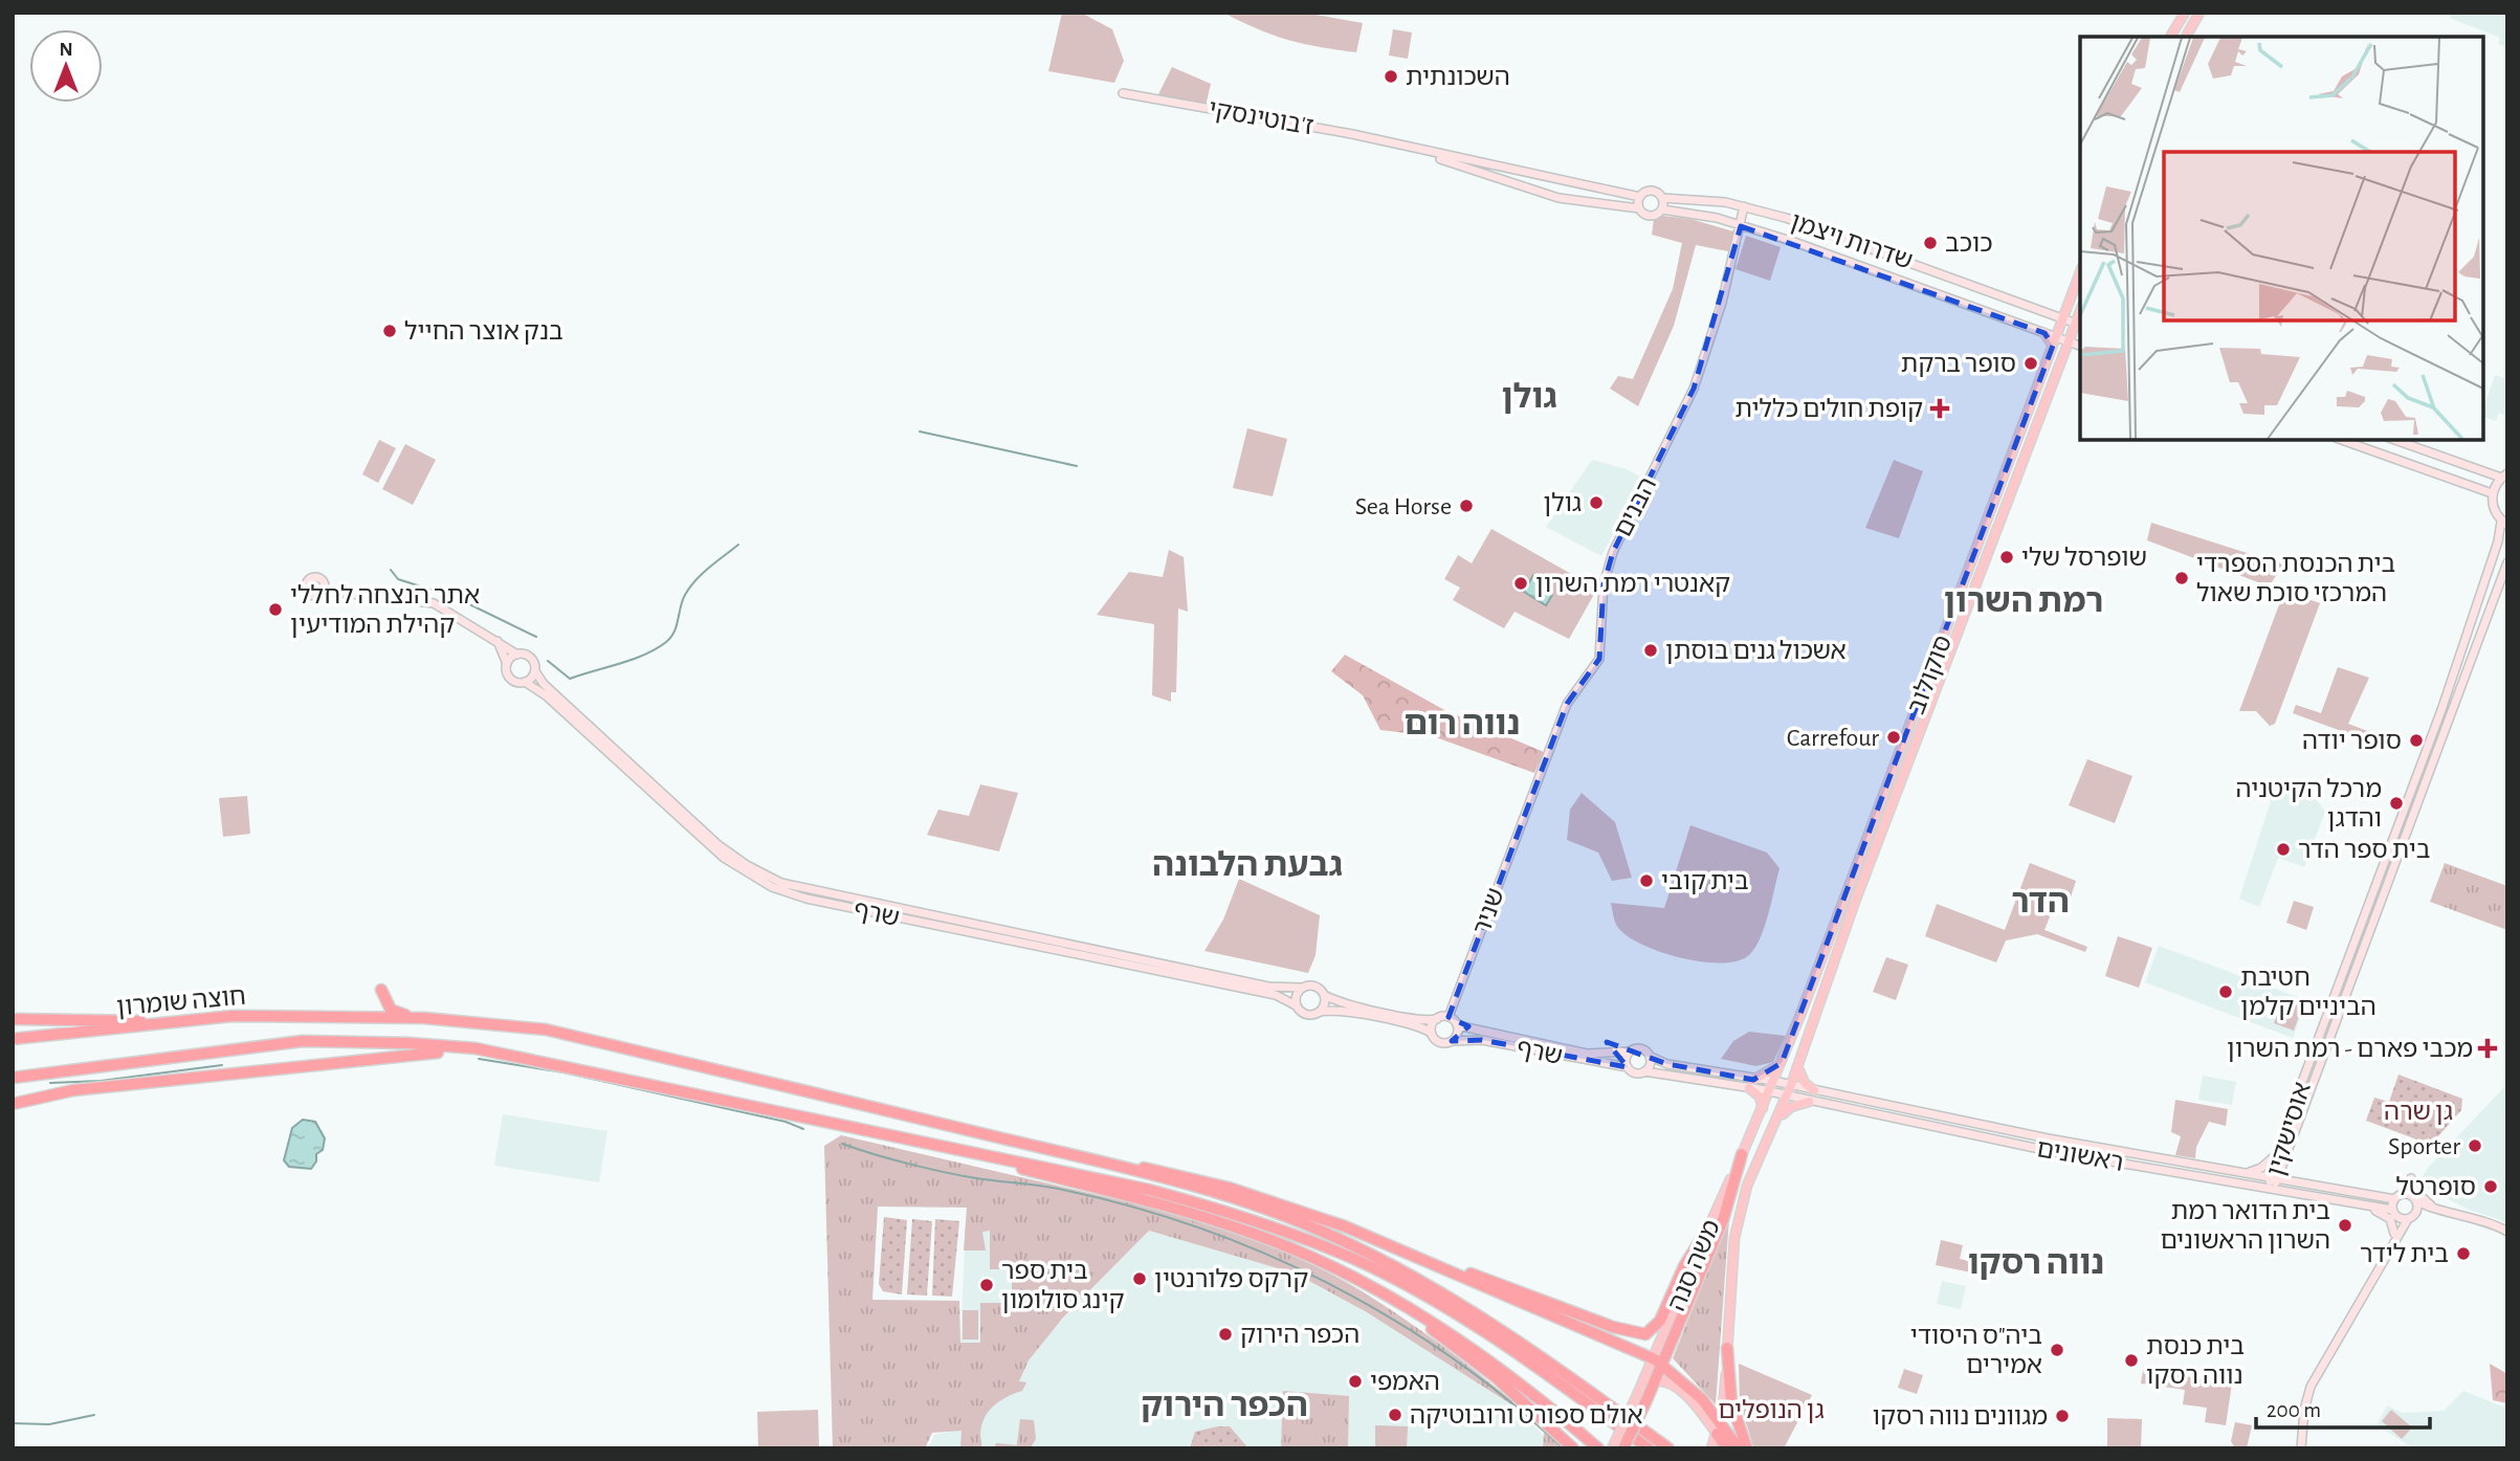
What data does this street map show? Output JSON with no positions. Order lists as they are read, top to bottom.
{
  "streets": {
    "highway": ["חוצה שומרון"],
    "main road": ["סוקולוב", "משה סנה"],
    "street": [
      "ז'בוטינסקי",
      "שדרות ויצמן",
      "הבנים",
      "שניר",
      "שרף",
      "אוסישקין",
      "ראשונים"
    ]
  },
  "crossings": [
    ["ז'בוטינסקי", "שדרות ויצמן"],
    ["שדרות ויצמן", "הבנים"],
    ["שדרות ויצמן", "סוקולוב"],
    ["הבנים", "שניר"],
    ["סוקולוב", "ראשונים"],
    ["סוקולוב", "משה סנה"],
    ["שניר", "שרף"],
    ["אוסישקין", "ראשונים"],
    ["ראשונים", "משה סנה"]
  ],
  "districts": [
    "גולן",
    "רמת השרון",
    "נווה רום",
    "גבעת הלבונה",
    "הדר",
    "נווה רסקו",
    "הכפר הירוק"
  ],
  "parks": ["גן שרה", "גן הנופלים"],
  "places": {
    "other": [
      "השכונתית",
      "כוכב",
      "בנק אוצר החייל",
      "סופר ברקת",
      "גולן",
      "Sea Horse",
      "שופרסל שלי",
      "בית הכנסת הספרדי המרכזי סוכת שאול",
      "קאנטרי רמת השרון",
      "אתר הנצחה לחללי קהילת המודיעין",
      "אשכול גנים בוסתן",
      "Carrefour",
      "סופר יודה",
      "מרכל הקיטניה והדגן",
      "בית ספר הדר",
      "בית קובי",
      "חטיבת הביניים קלמן",
      "Sporter",
      "סופרטל",
      "בית הדואר רמת השרון הראשונים",
      "בית לידר",
      "קרקס פלורנטין",
      "בית ספר קינג סולומון",
      "הכפר הירוק",
      "ביה\"ס היסודי אמירים",
      "בית כנסת נווה רסקו",
      "האמפי",
      "אולם ספורט ורובוטיקה",
      "מגוונים נווה רסקו"
    ],
    "health": ["קופת חולים כללית", "מכבי פארם - רמת השרון"]
  },
  "scale_bar": "200 m",
  "north": "top"
}
